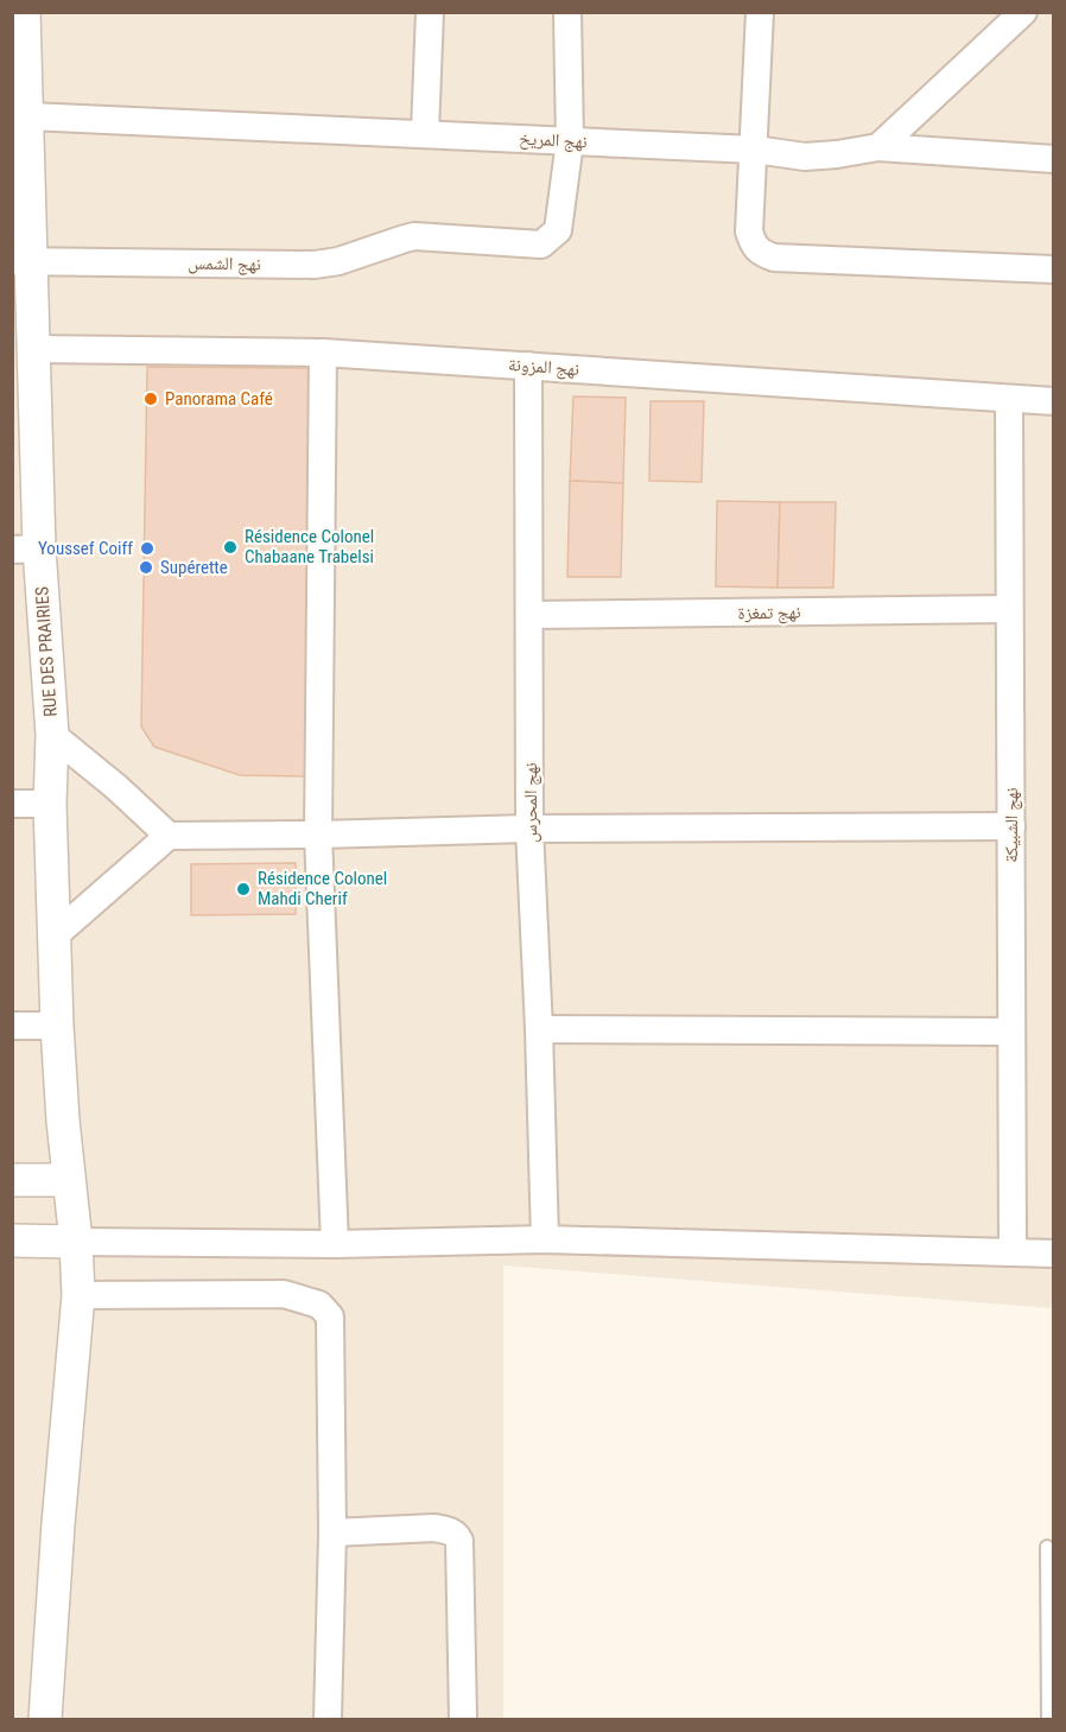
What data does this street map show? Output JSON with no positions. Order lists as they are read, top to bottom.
{
  "streets": {
    "street": [
      "نهج المريخ",
      "نهج الشمس",
      "نهج المزونة",
      "نهج تمغزة",
      "RUE DES PRAIRIES",
      "نهج المحرس",
      "نهج الشبيكة"
    ]
  },
  "crossings": [
    ["نهج المريخ", "نهج الشمس"],
    ["نهج المريخ", "RUE DES PRAIRIES"],
    ["نهج الشمس", "RUE DES PRAIRIES"],
    ["نهج المزونة", "RUE DES PRAIRIES"],
    ["نهج المزونة", "نهج المحرس"],
    ["نهج المزونة", "نهج الشبيكة"],
    ["نهج تمغزة", "نهج المحرس"],
    ["نهج تمغزة", "نهج الشبيكة"]
  ],
  "places": [
    "Panorama Café",
    "Résidence Colonel Chabaane Trabelsi",
    "Youssef Coiff",
    "Supérette",
    "Résidence Colonel Mahdi Cherif"
  ]
}
